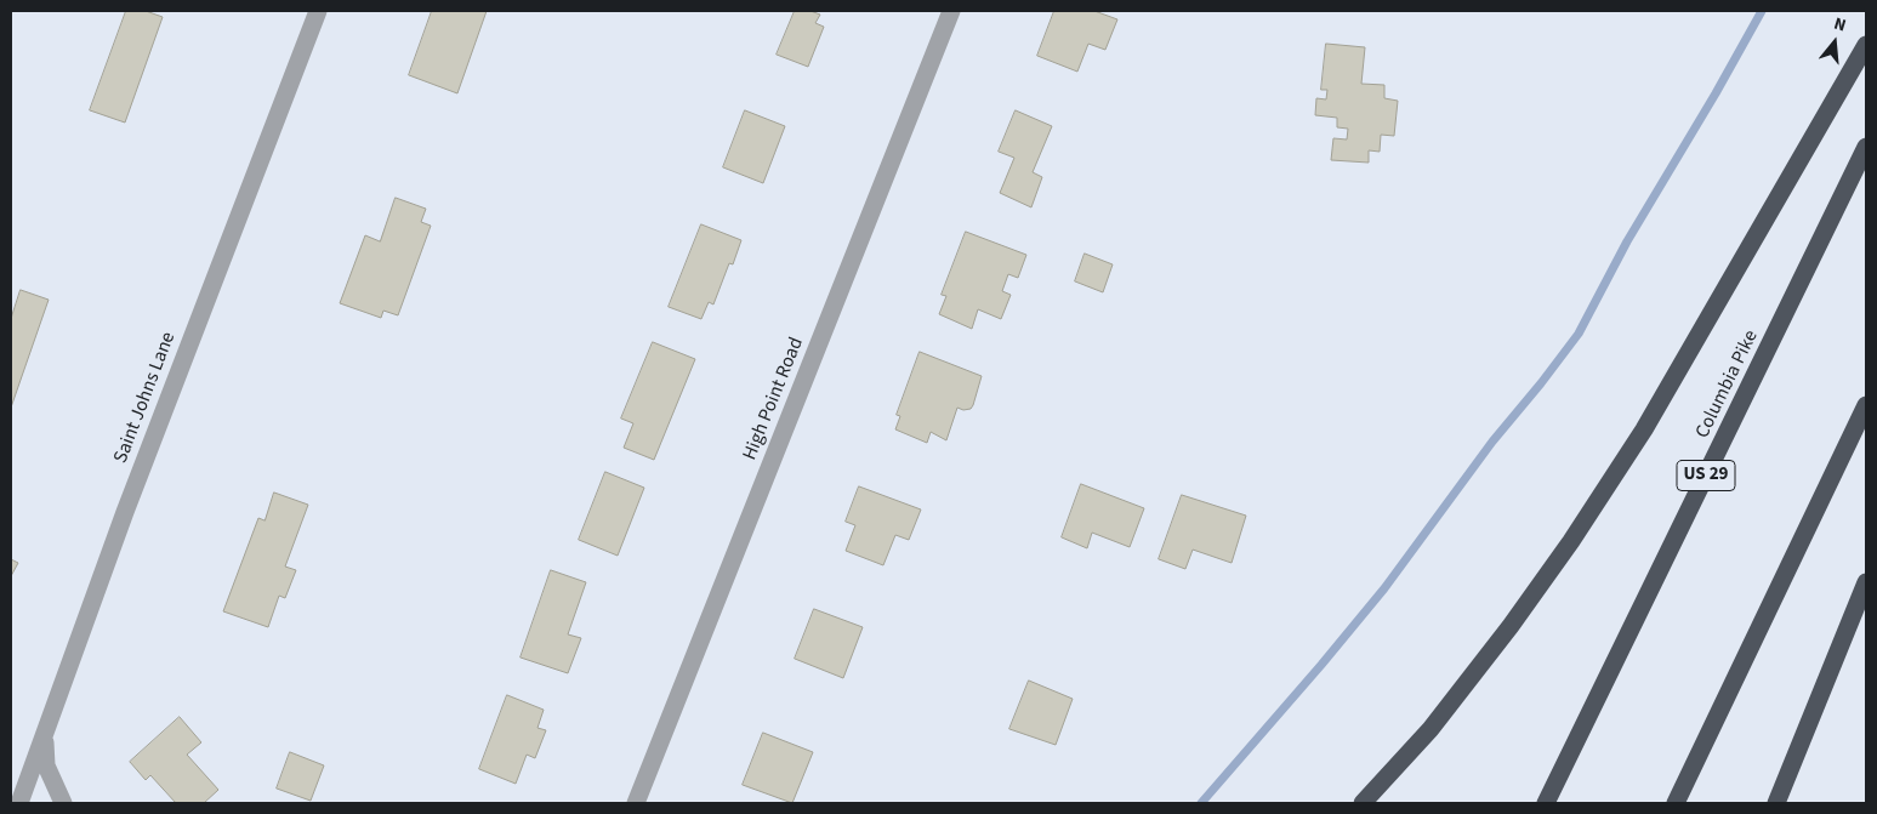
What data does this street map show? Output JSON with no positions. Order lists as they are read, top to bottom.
{
  "streets": {
    "highway": ["Columbia Pike", "US 29"],
    "street": ["Saint Johns Lane", "High Point Road"]
  },
  "north": "top"
}
